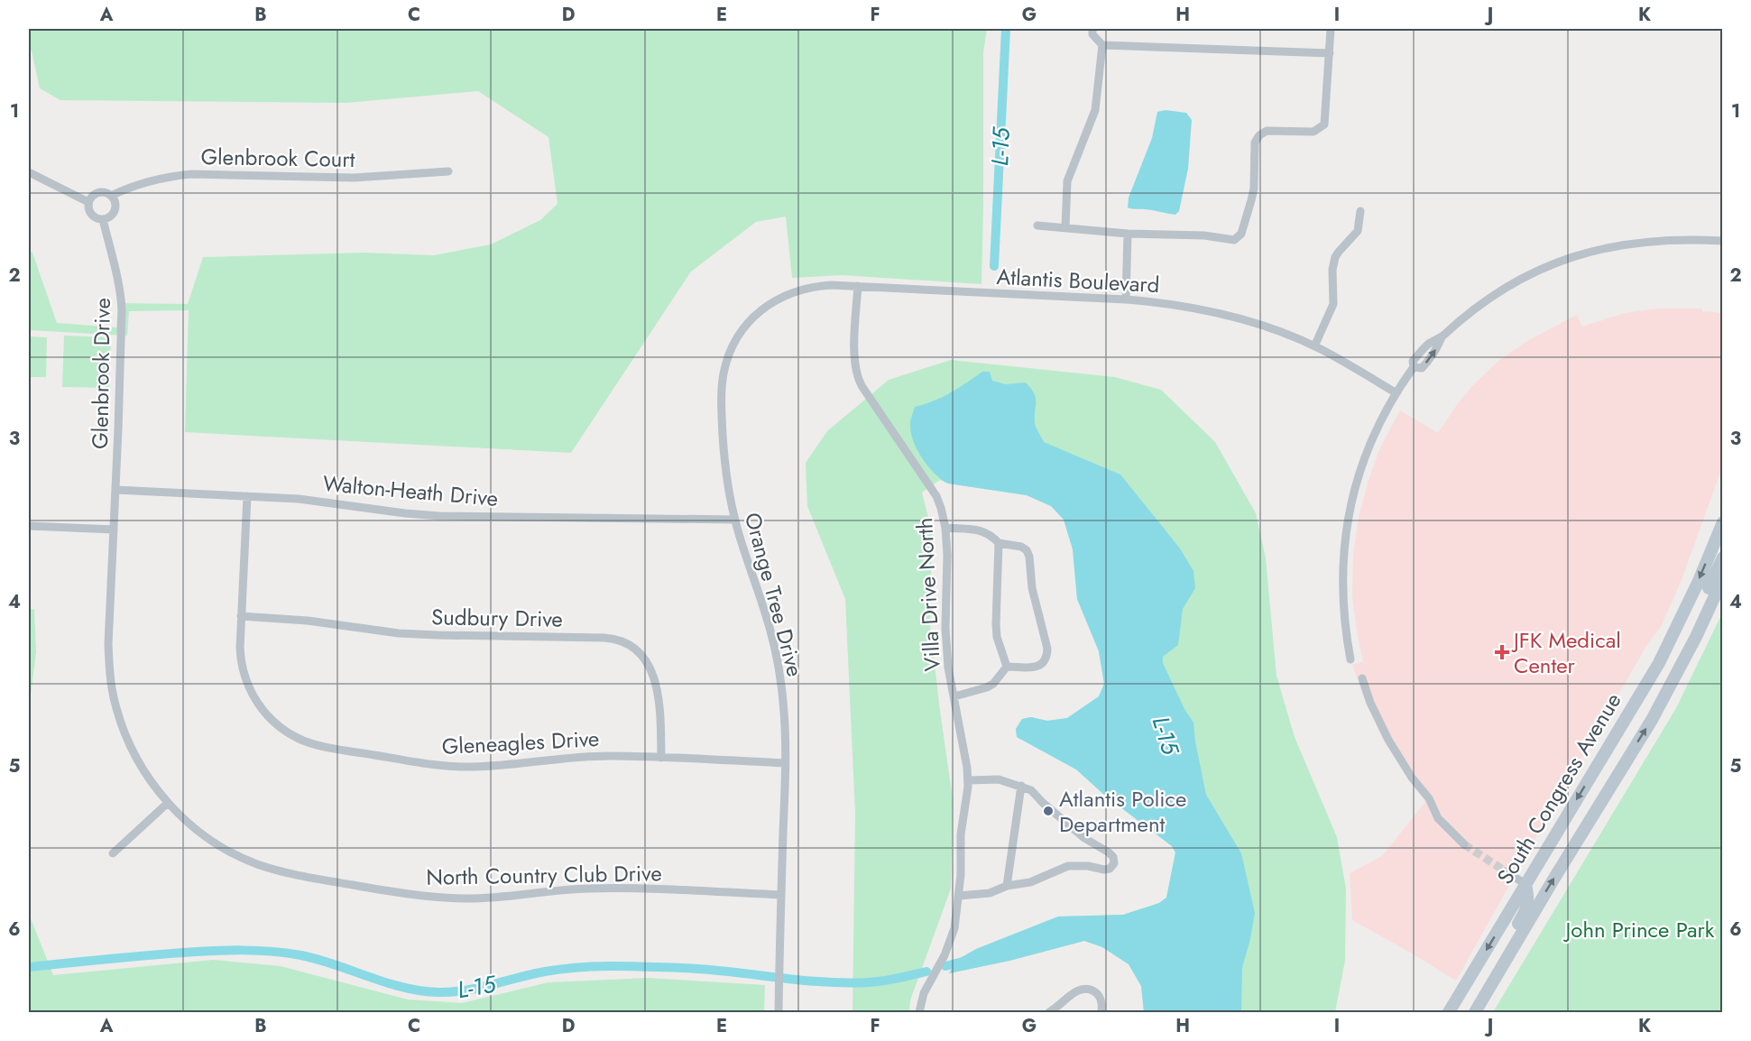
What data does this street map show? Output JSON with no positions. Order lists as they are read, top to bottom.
{
  "streets": {
    "main road": ["South Congress Avenue"],
    "street": [
      "Glenbrook Court",
      "Atlantis Boulevard",
      "Glenbrook Drive",
      "Walton-Heath Drive",
      "Orange Tree Drive",
      "Villa Drive North",
      "Sudbury Drive",
      "Gleneagles Drive",
      "North Country Club Drive"
    ]
  },
  "crossings": [
    ["Glenbrook Court", "Glenbrook Drive"],
    ["Atlantis Boulevard", "Orange Tree Drive"],
    ["Atlantis Boulevard", "Villa Drive North"],
    ["Glenbrook Drive", "Walton-Heath Drive"],
    ["Glenbrook Drive", "North Country Club Drive"],
    ["Walton-Heath Drive", "Orange Tree Drive"],
    ["Walton-Heath Drive", "Gleneagles Drive"],
    ["Orange Tree Drive", "Gleneagles Drive"],
    ["Orange Tree Drive", "North Country Club Drive"],
    ["Sudbury Drive", "Gleneagles Drive"]
  ],
  "water": ["L-15"],
  "parks": ["John Prince Park"],
  "places": {
    "health": ["JFK Medical Center"],
    "other": ["Atlantis Police Department"]
  },
  "grid": {
    "columns": [
      "A",
      "B",
      "C",
      "D",
      "E",
      "F",
      "G",
      "H",
      "I",
      "J",
      "K"
    ],
    "rows": [
      "1",
      "2",
      "3",
      "4",
      "5",
      "6"
    ]
  }
}
